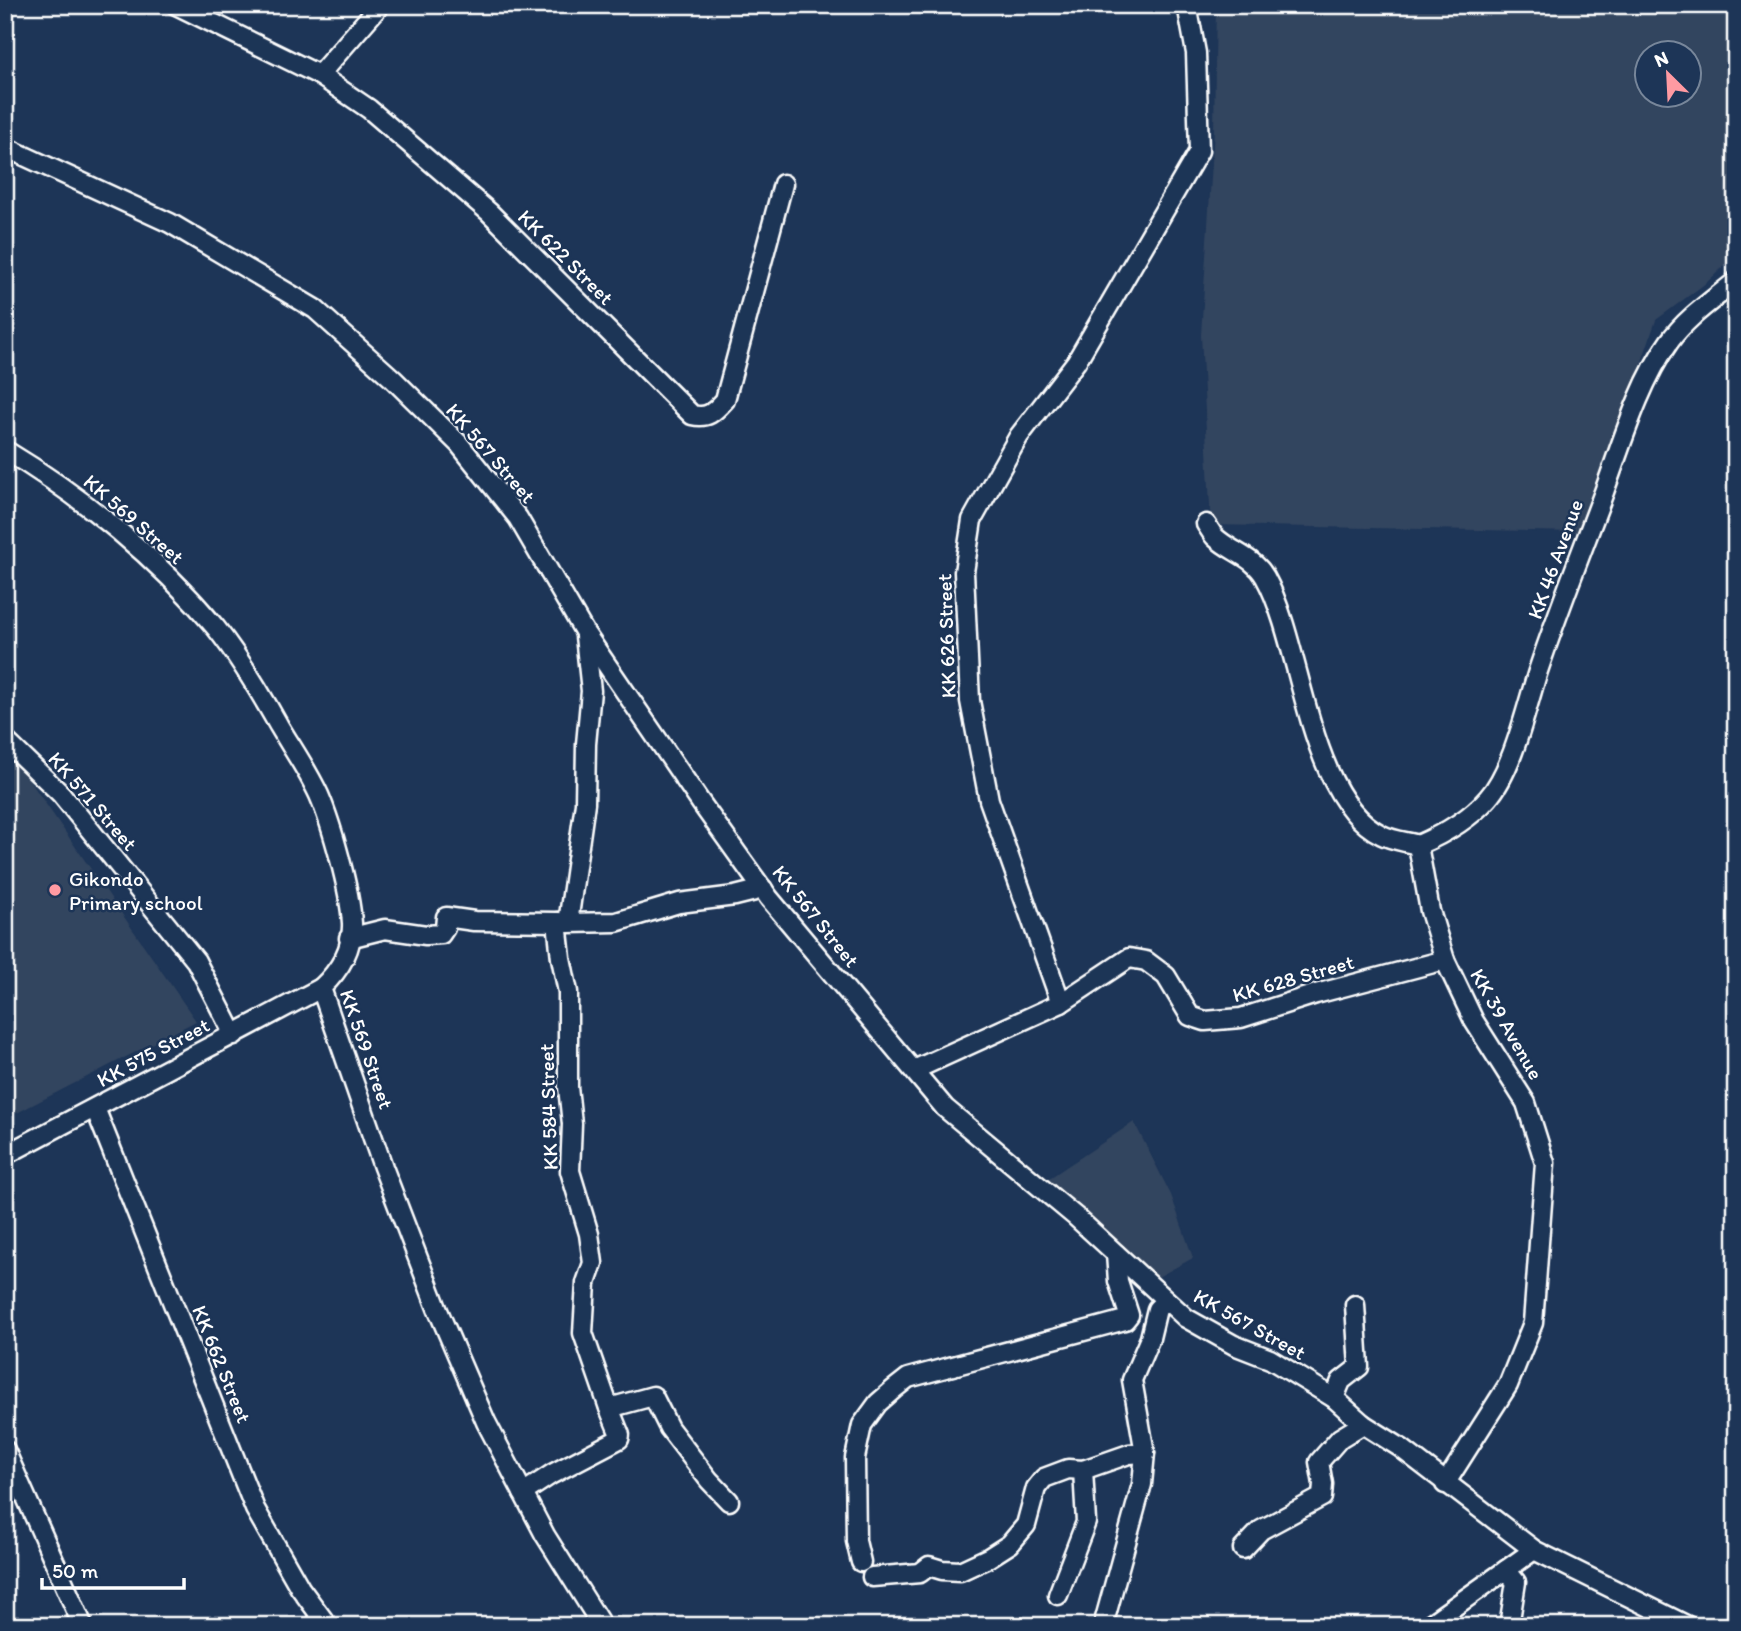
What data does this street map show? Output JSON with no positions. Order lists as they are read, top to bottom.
{
  "streets": {
    "street": [
      "KK 622 Street",
      "KK 567 Street",
      "KK 569 Street",
      "KK 46 Avenue",
      "KK 626 Street",
      "KK 571 Street",
      "KK 628 Street",
      "KK 39 Avenue",
      "KK 575 Street",
      "KK 584 Street",
      "KK 662 Street"
    ]
  },
  "crossings": [
    ["KK 567 Street", "KK 628 Street"],
    ["KK 567 Street", "KK 39 Avenue"],
    ["KK 567 Street", "KK 584 Street"],
    ["KK 569 Street", "KK 575 Street"],
    ["KK 569 Street", "KK 584 Street"],
    ["KK 46 Avenue", "KK 39 Avenue"],
    ["KK 626 Street", "KK 628 Street"],
    ["KK 571 Street", "KK 575 Street"],
    ["KK 628 Street", "KK 39 Avenue"],
    ["KK 575 Street", "KK 662 Street"]
  ],
  "places": ["Gikondo Primary school"],
  "scale_bar": "50 m",
  "north": "top left"
}
